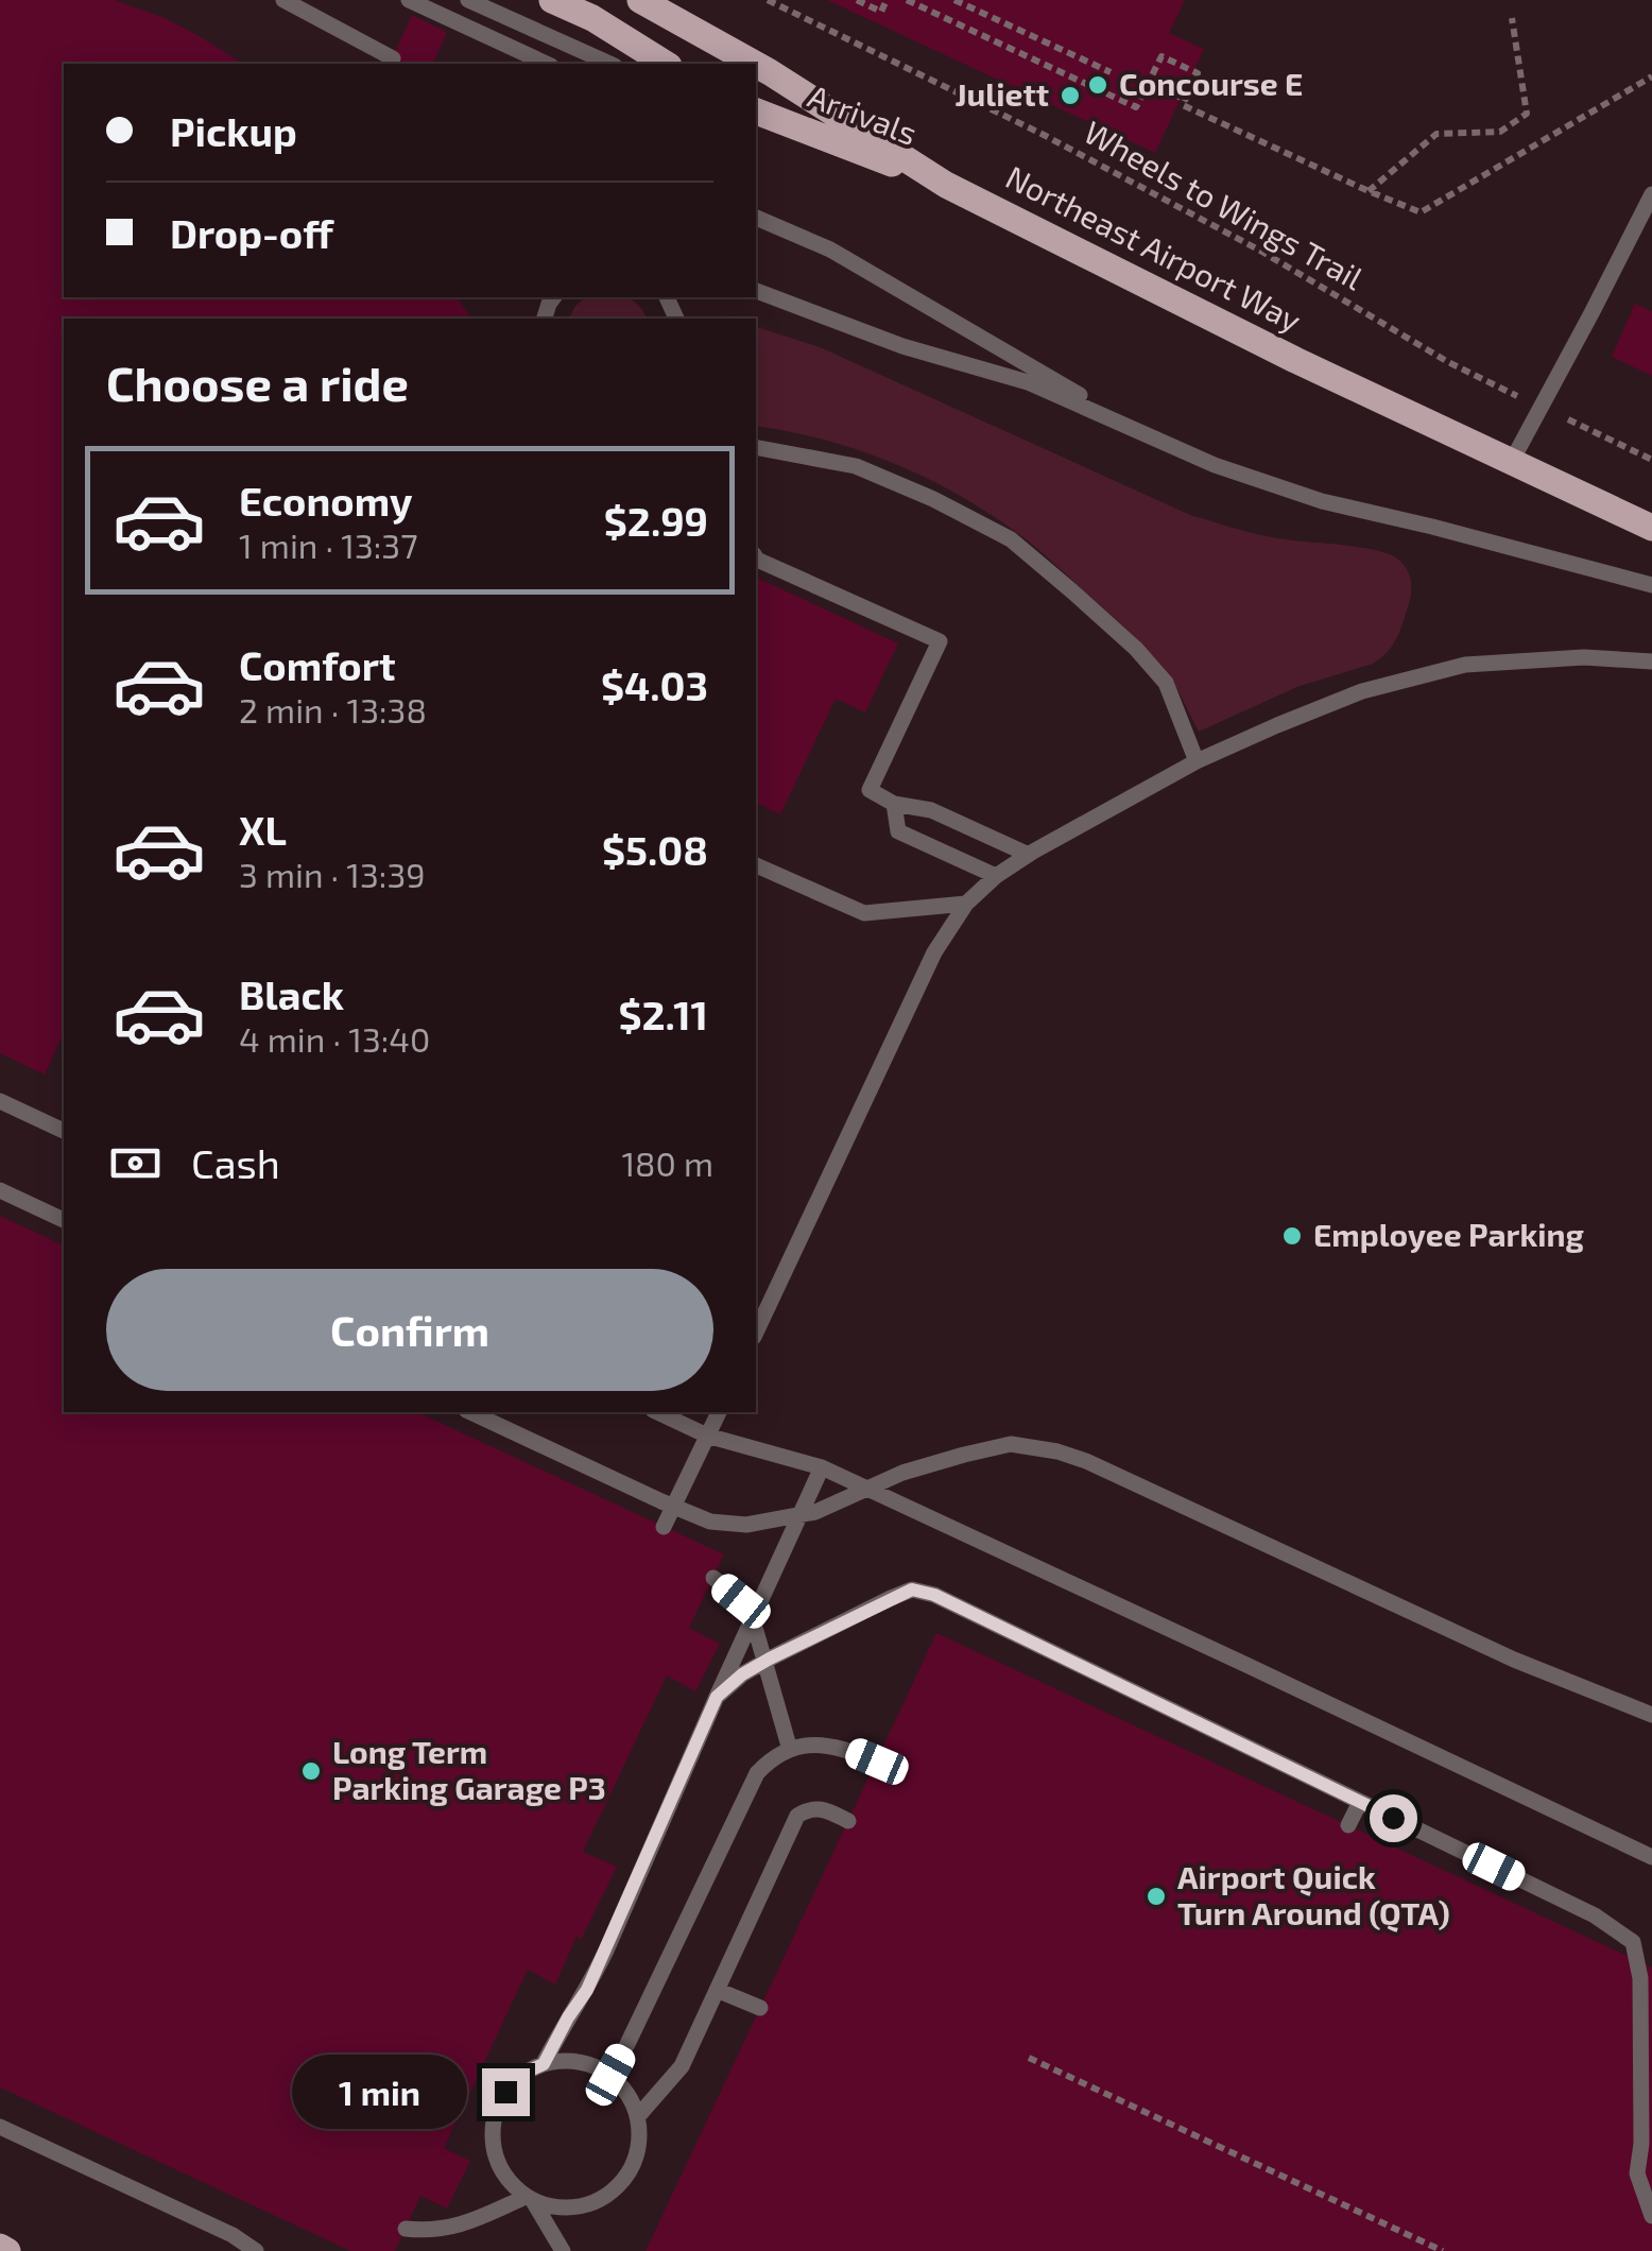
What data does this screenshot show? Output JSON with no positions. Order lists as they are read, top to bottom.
{
  "streets": {
    "main road": ["Arrivals", "Northeast Airport Way"],
    "path": ["Wheels to Wings Trail"]
  },
  "crossings": [
    ["Arrivals", "Northeast Airport Way"]
  ],
  "places": [
    "Concourse E",
    "Juliett",
    "Employee Parking",
    "Long Term Parking Garage P3",
    "Airport Quick Turn Around (QTA)"
  ],
  "page": {
    "banner": ["Pickup", "Drop-off"],
    "heading": "Choose a ride",
    "list": [
      {
        "name": "Economy",
        "note": "1 min · 13:37",
        "value": "$2.99"
      },
      {
        "name": "Comfort",
        "note": "2 min · 13:38",
        "value": "$4.03"
      },
      {
        "name": "XL",
        "note": "3 min · 13:39",
        "value": "$5.08"
      },
      {
        "name": "Black",
        "note": "4 min · 13:40",
        "value": "$2.11"
      }
    ],
    "pay": ["Cash", "180 m"],
    "buttons": "Confirm",
    "bubble": "1 min"
  }
}
